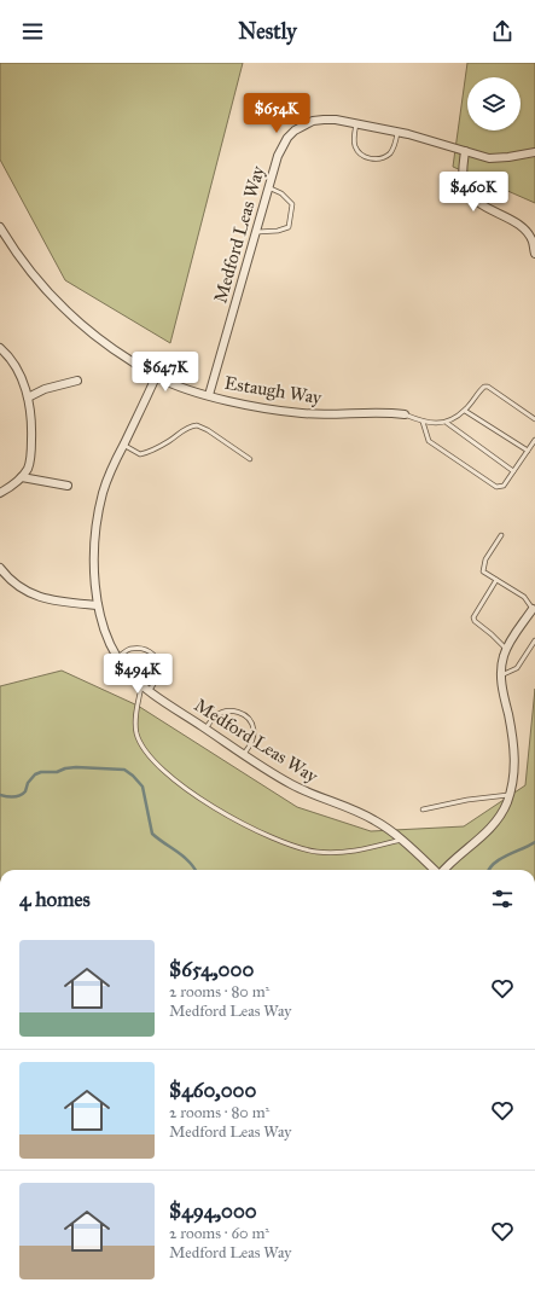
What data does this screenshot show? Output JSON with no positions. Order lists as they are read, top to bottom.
{
  "streets": {
    "street": ["Medford Leas Way", "Estaugh Way"]
  },
  "crossings": [
    ["Medford Leas Way", "Estaugh Way"]
  ],
  "page": {
    "header": "Nestly",
    "price": [
      "$654K",
      "$460K",
      "$647K",
      "$494K"
    ],
    "heading": "4 homes",
    "list": [
      {
        "name": "$654,000",
        "note": "2 rooms · 80 m² · Medford Leas Way"
      },
      {
        "name": "$460,000",
        "note": "2 rooms · 80 m² · Medford Leas Way"
      },
      {
        "name": "$494,000",
        "note": "2 rooms · 60 m² · Medford Leas Way"
      }
    ]
  }
}
